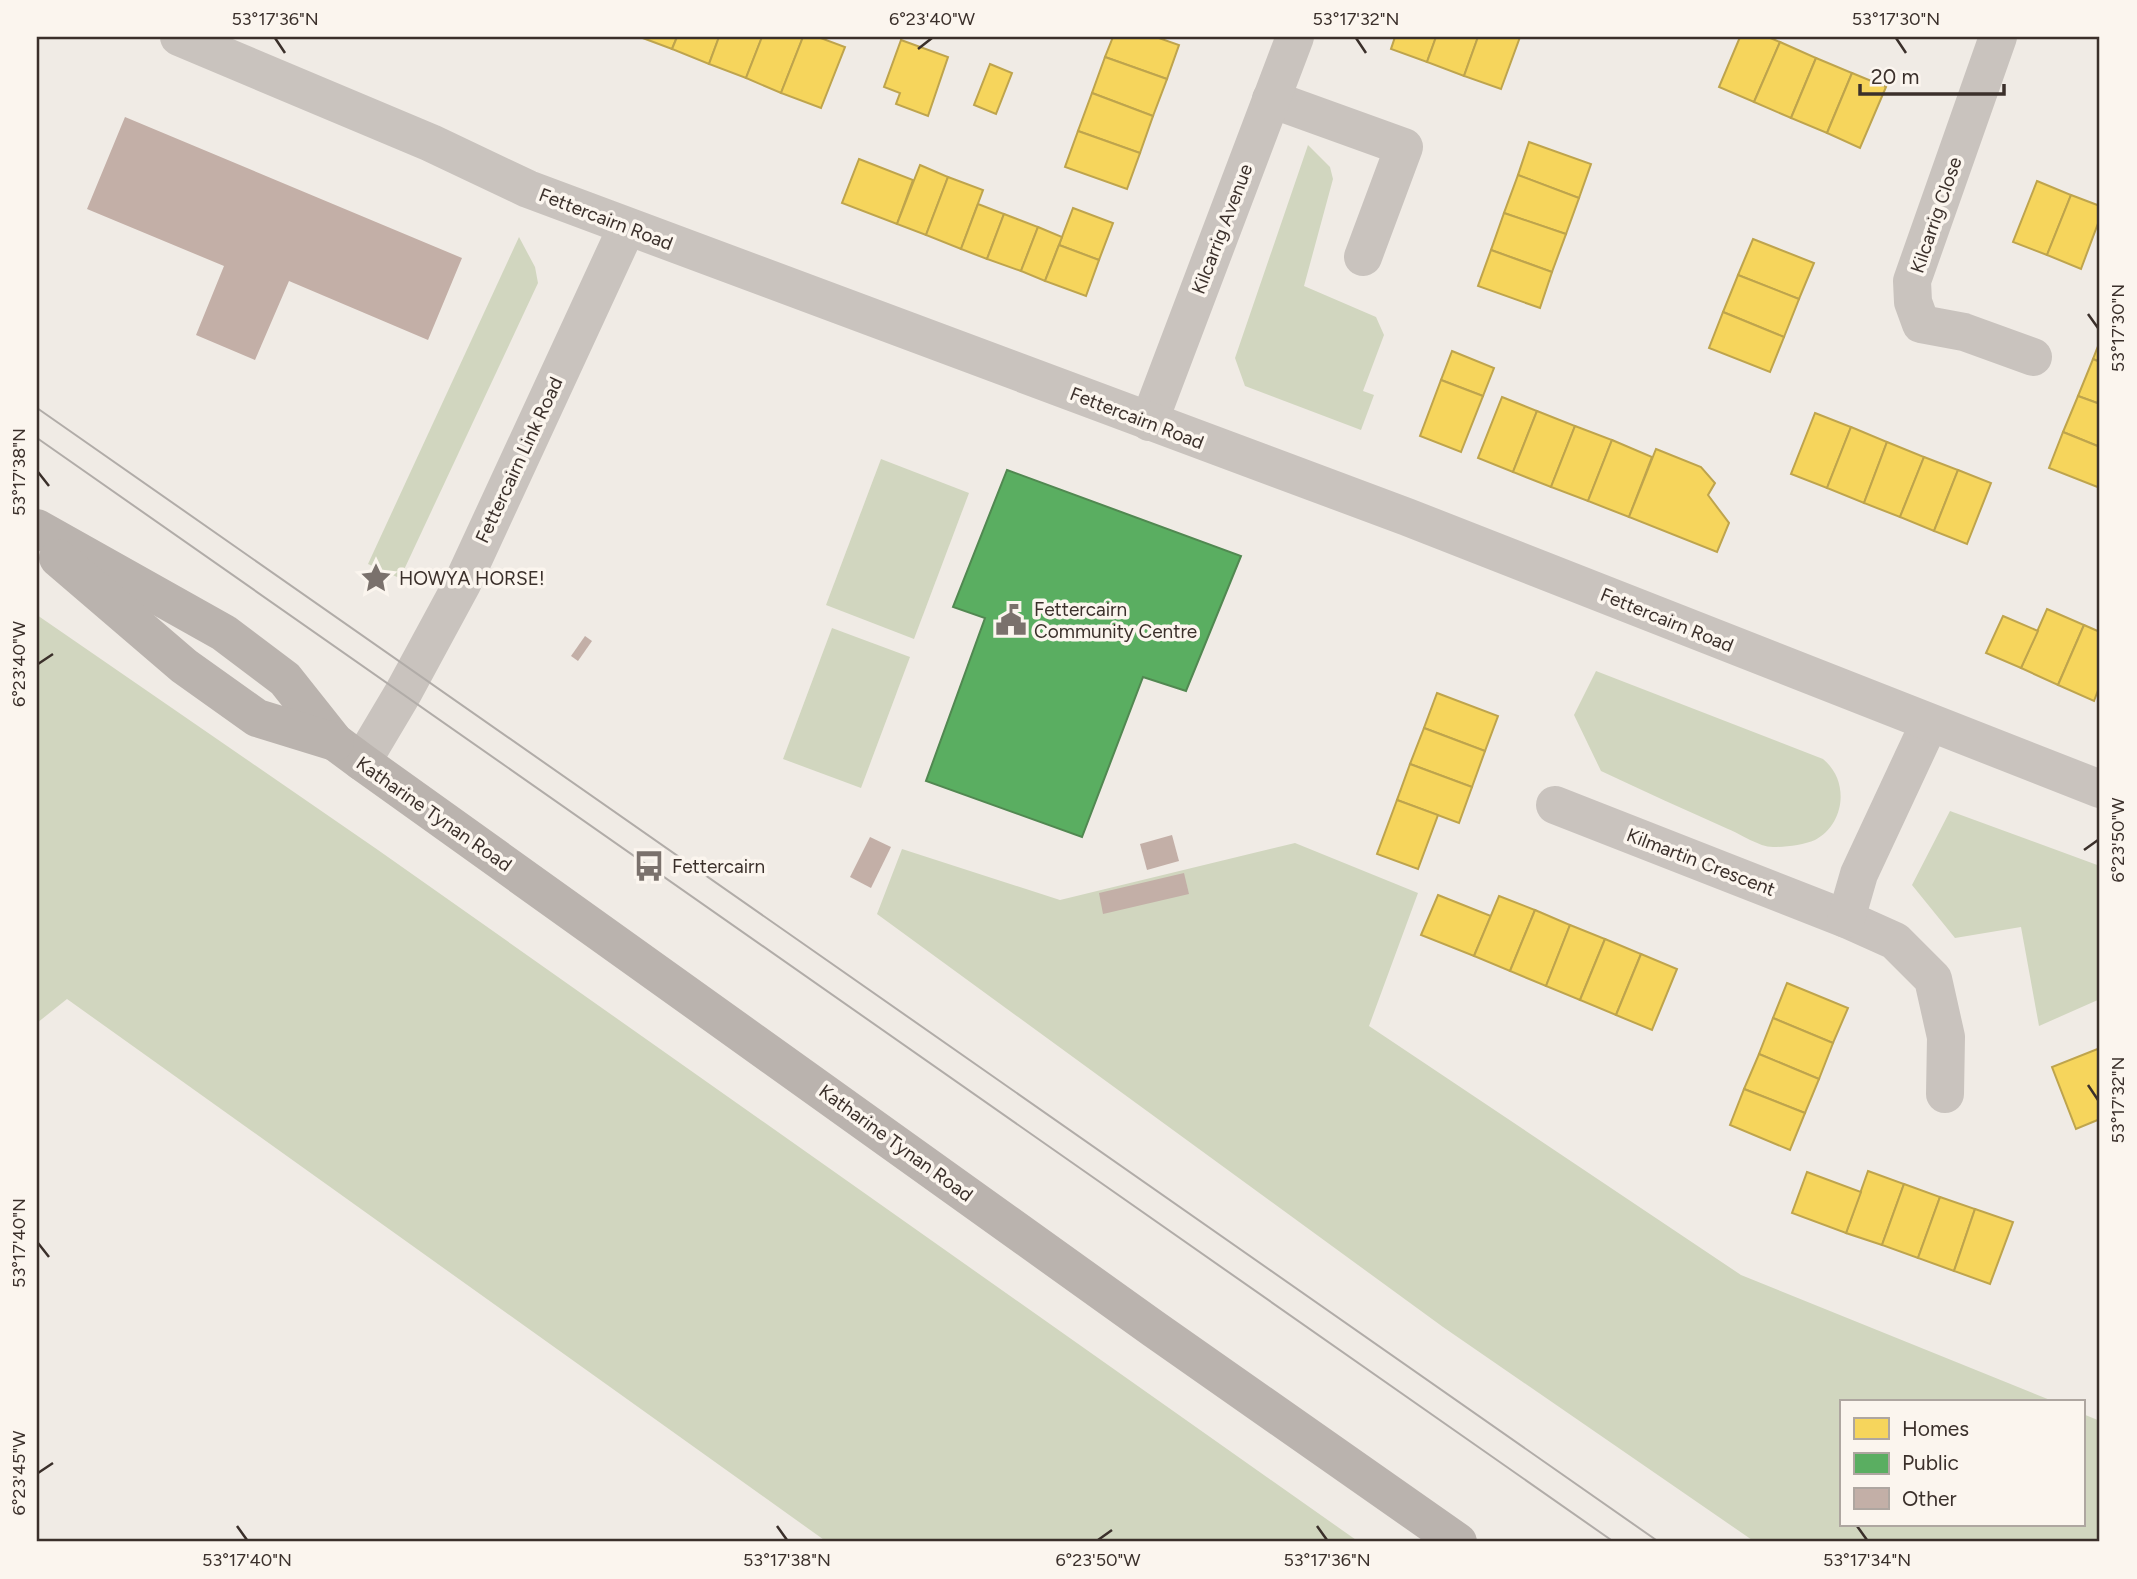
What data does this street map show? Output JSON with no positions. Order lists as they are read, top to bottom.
{
  "streets": {
    "main road": ["Katharine Tynan Road"],
    "street": [
      "Kilcarrig Close",
      "Fettercairn Road",
      "Kilcarrig Avenue",
      "Fettercairn Link Road",
      "Kilmartin Crescent"
    ]
  },
  "crossings": [
    ["Fettercairn Road", "Kilcarrig Avenue"],
    ["Fettercairn Road", "Fettercairn Link Road"],
    ["Fettercairn Link Road", "Katharine Tynan Road"]
  ],
  "places": {
    "place": ["HOWYA HORSE!"],
    "public building": ["Fettercairn Community Centre"],
    "bus stop": ["Fettercairn"]
  },
  "legend": ["Homes", "Public", "Other"],
  "scale_bar": "20 m",
  "coordinates": [
    "53°17'36\"N",
    "6°23'40\"W",
    "53°17'32\"N",
    "53°17'30\"N",
    "53°17'38\"N",
    "6°23'50\"W",
    "53°17'40\"N",
    "6°23'45\"W",
    "53°17'34\"N"
  ]
}
